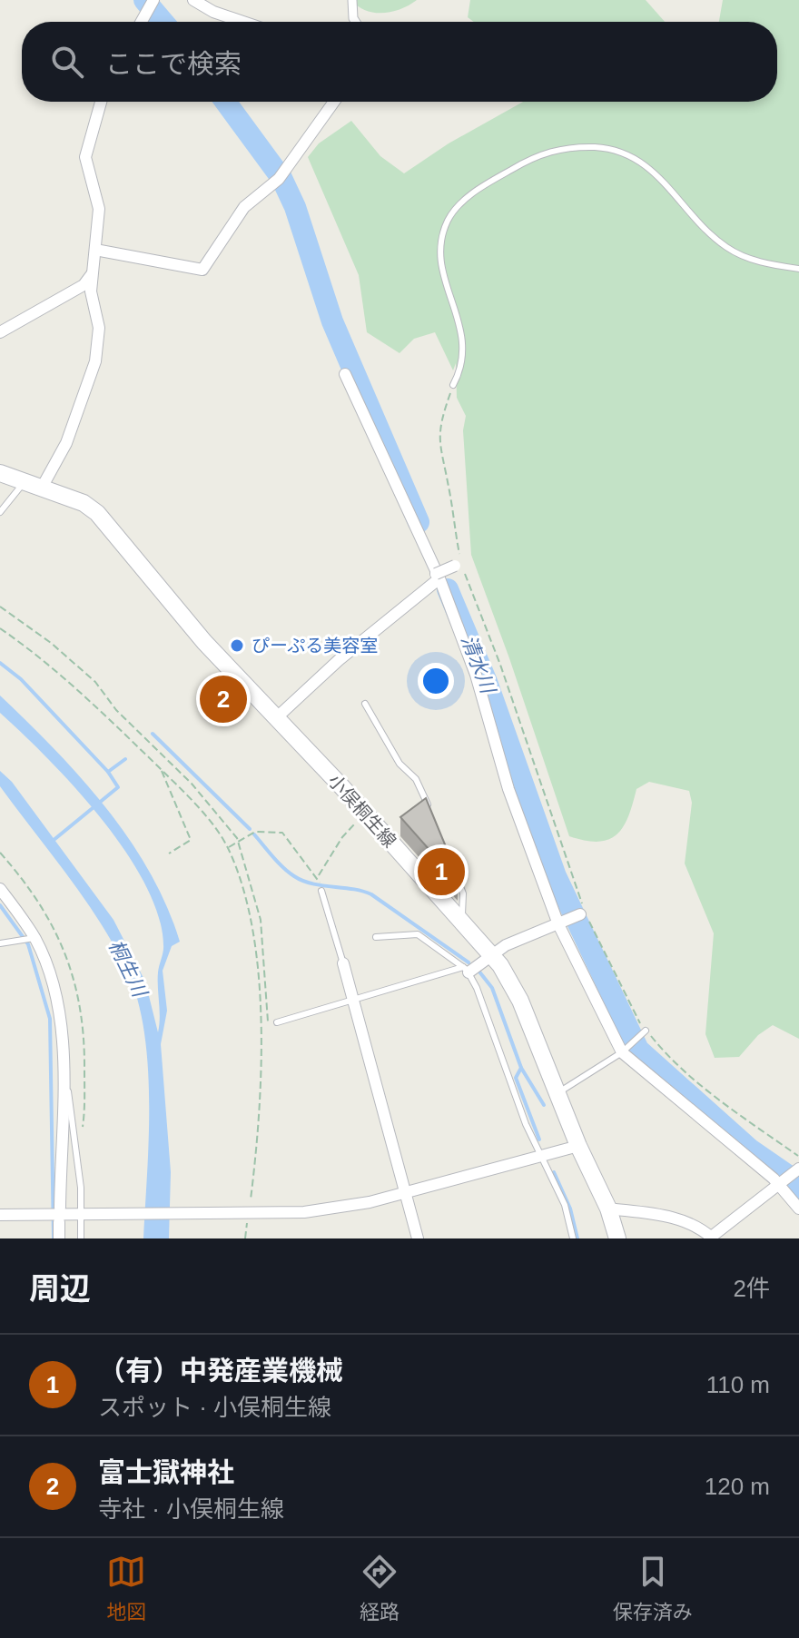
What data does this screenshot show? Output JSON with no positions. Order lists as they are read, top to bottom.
{
  "streets": {
    "main road": ["小俣桐生線"]
  },
  "water": ["清水川", "桐生川"],
  "places": ["ぴーぷる美容室"],
  "page": {
    "search": "ここで検索",
    "pins": ["2", "1"],
    "heading": ["周辺", "2件"],
    "list": [
      {
        "mark": "1",
        "name": "（有）中発産業機械",
        "note": "スポット · 小俣桐生線",
        "value": "110 m"
      },
      {
        "mark": "2",
        "name": "富士獄神社",
        "note": "寺社 · 小俣桐生線",
        "value": "120 m"
      }
    ],
    "nav": ["地図", "経路", "保存済み"]
  }
}
